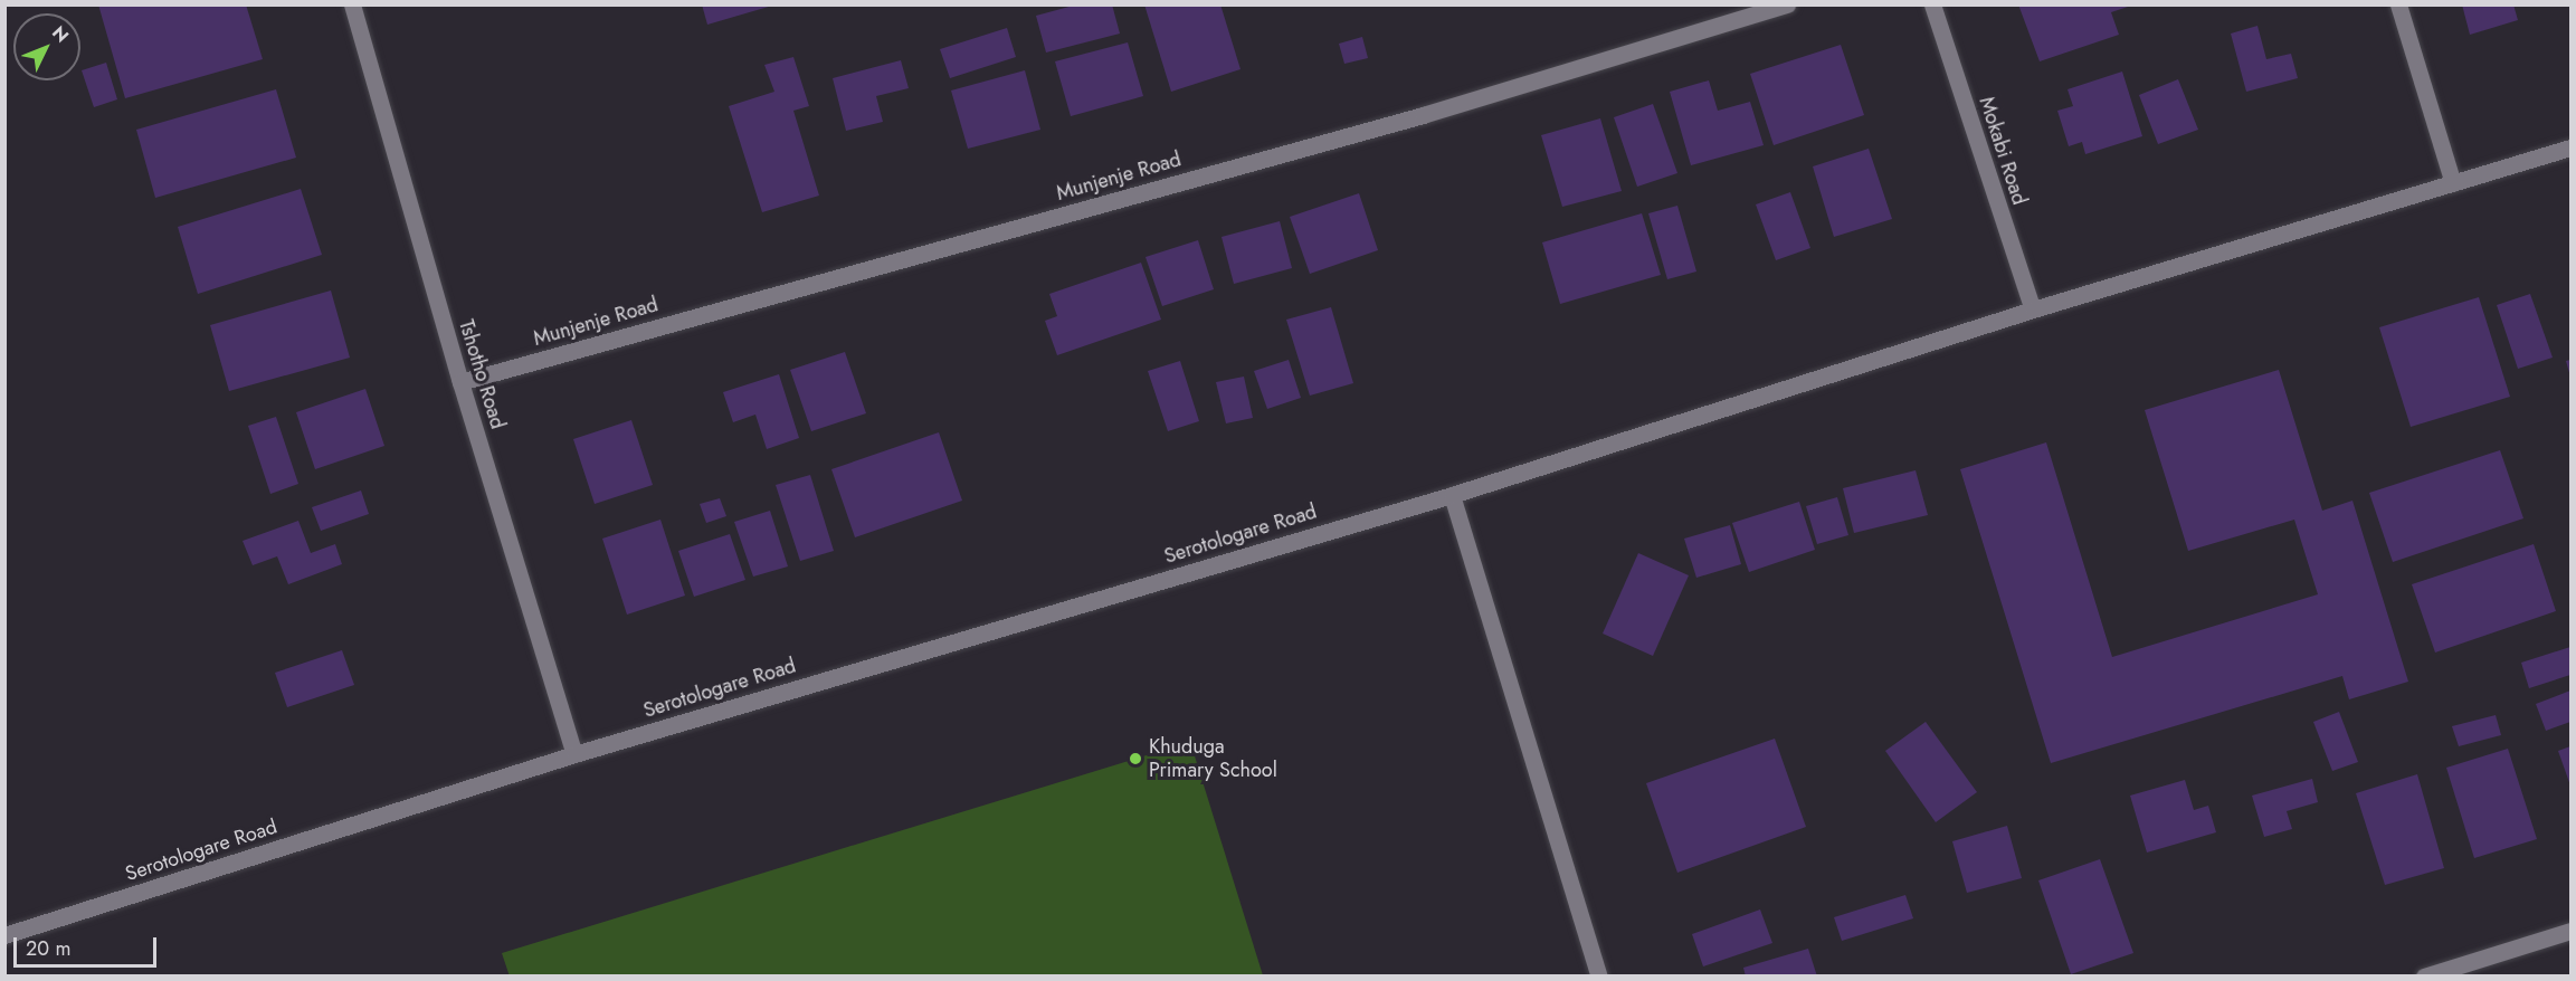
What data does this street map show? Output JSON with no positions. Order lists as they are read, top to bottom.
{
  "streets": {
    "street": [
      "Mokabi Road",
      "Munjenje Road",
      "Tshotho Road",
      "Serotologare Road"
    ]
  },
  "crossings": [
    ["Mokabi Road", "Serotologare Road"],
    ["Munjenje Road", "Tshotho Road"],
    ["Tshotho Road", "Serotologare Road"]
  ],
  "places": ["Khuduga Primary School"],
  "scale_bar": "20 m",
  "north": "top right"
}
